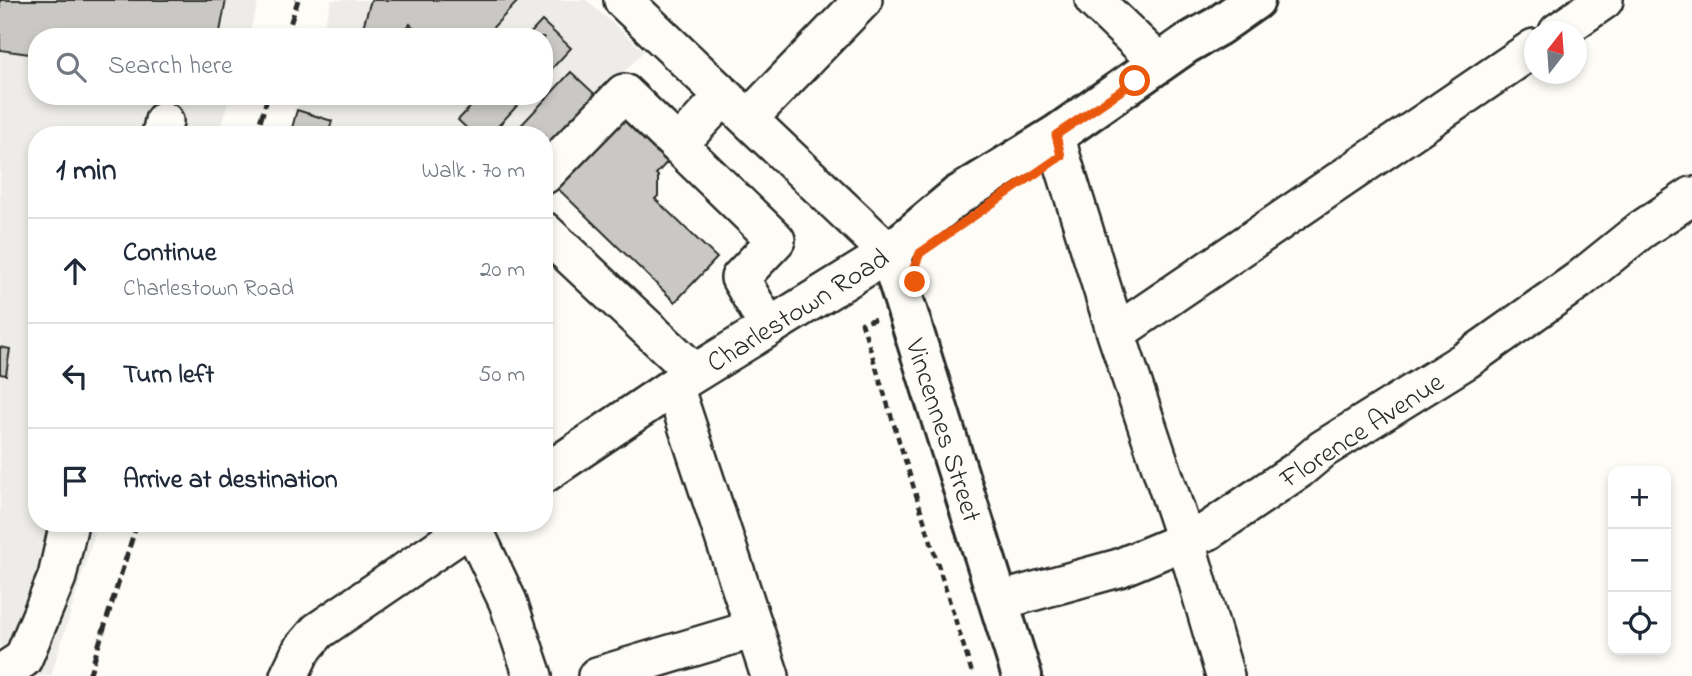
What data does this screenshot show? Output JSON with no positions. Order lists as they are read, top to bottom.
{
  "streets": {
    "main road": ["Charlestown Road", "Vincennes Street"],
    "street": ["Florence Avenue"]
  },
  "crossings": [
    ["Charlestown Road", "Vincennes Street"],
    ["Florence Avenue", "Vincennes Street"]
  ],
  "north": "top",
  "page": {
    "search": "Search here",
    "heading": ["1 min", "Walk · 70 m"],
    "list": [
      ["Continue", "Charlestown Road", "20 m"],
      ["Turn left", "50 m"],
      "Arrive at destination"
    ],
    "map_buttons": ["+", "−"]
  }
}
